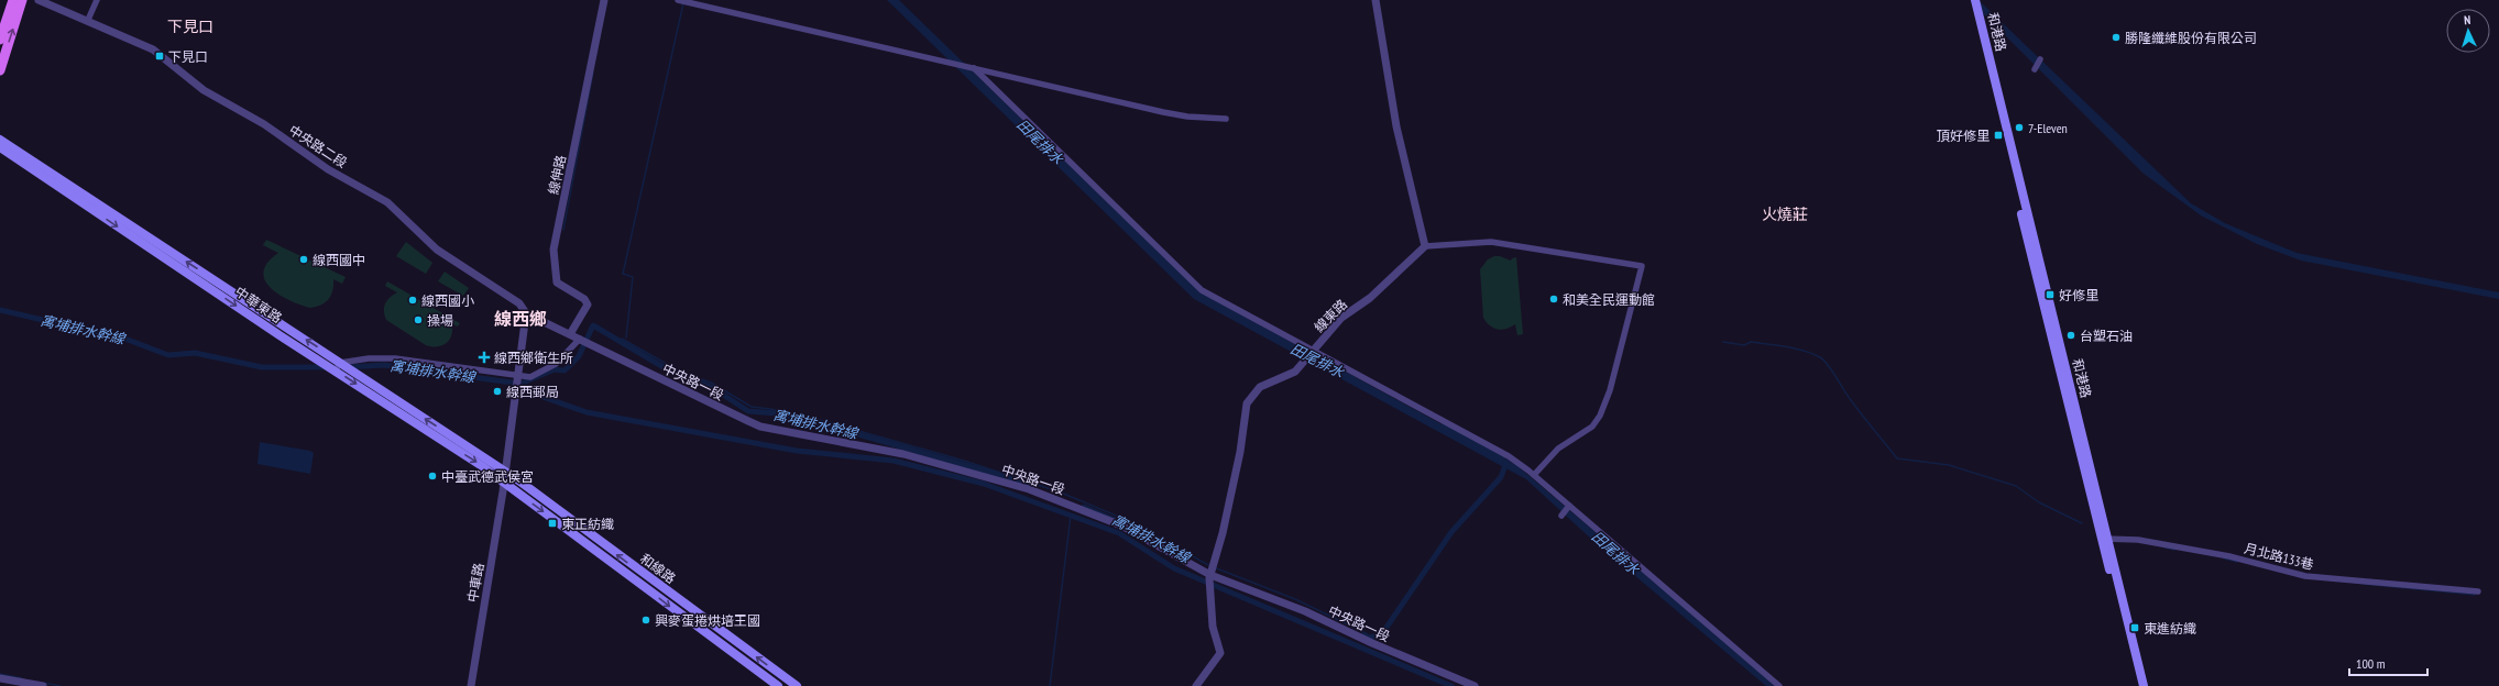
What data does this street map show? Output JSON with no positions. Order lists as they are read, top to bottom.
{
  "streets": {
    "main road": ["和港路", "中華東路", "和線路"],
    "street": [
      "中央路二段",
      "線伸路",
      "線東路",
      "中央路一段",
      "月北路133巷",
      "中車路"
    ]
  },
  "crossings": [
    ["和港路", "月北路133巷"],
    ["中央路二段", "線伸路"],
    ["中央路二段", "中央路一段"],
    ["線伸路", "中央路一段"],
    ["中華東路", "和線路"],
    ["中華東路", "中車路"],
    ["線東路", "中央路一段"],
    ["和線路", "中車路"]
  ],
  "districts": ["下見口", "火燒莊", "線西鄉"],
  "water": ["田尾排水", "寓埔排水幹線"],
  "places": {
    "other": [
      "勝隆纖維股份有限公司",
      "7-Eleven",
      "線西國中",
      "和美全民運動館",
      "線西國小",
      "操場",
      "台塑石油",
      "線西郵局",
      "中臺武德武侯宮",
      "興麥蛋捲烘培王國"
    ],
    "transit": [
      "下見口",
      "頂好修里",
      "好修里",
      "東正紡織",
      "東進紡織"
    ],
    "health": ["線西鄉衛生所"]
  },
  "scale_bar": "100 m",
  "north": "top"
}
